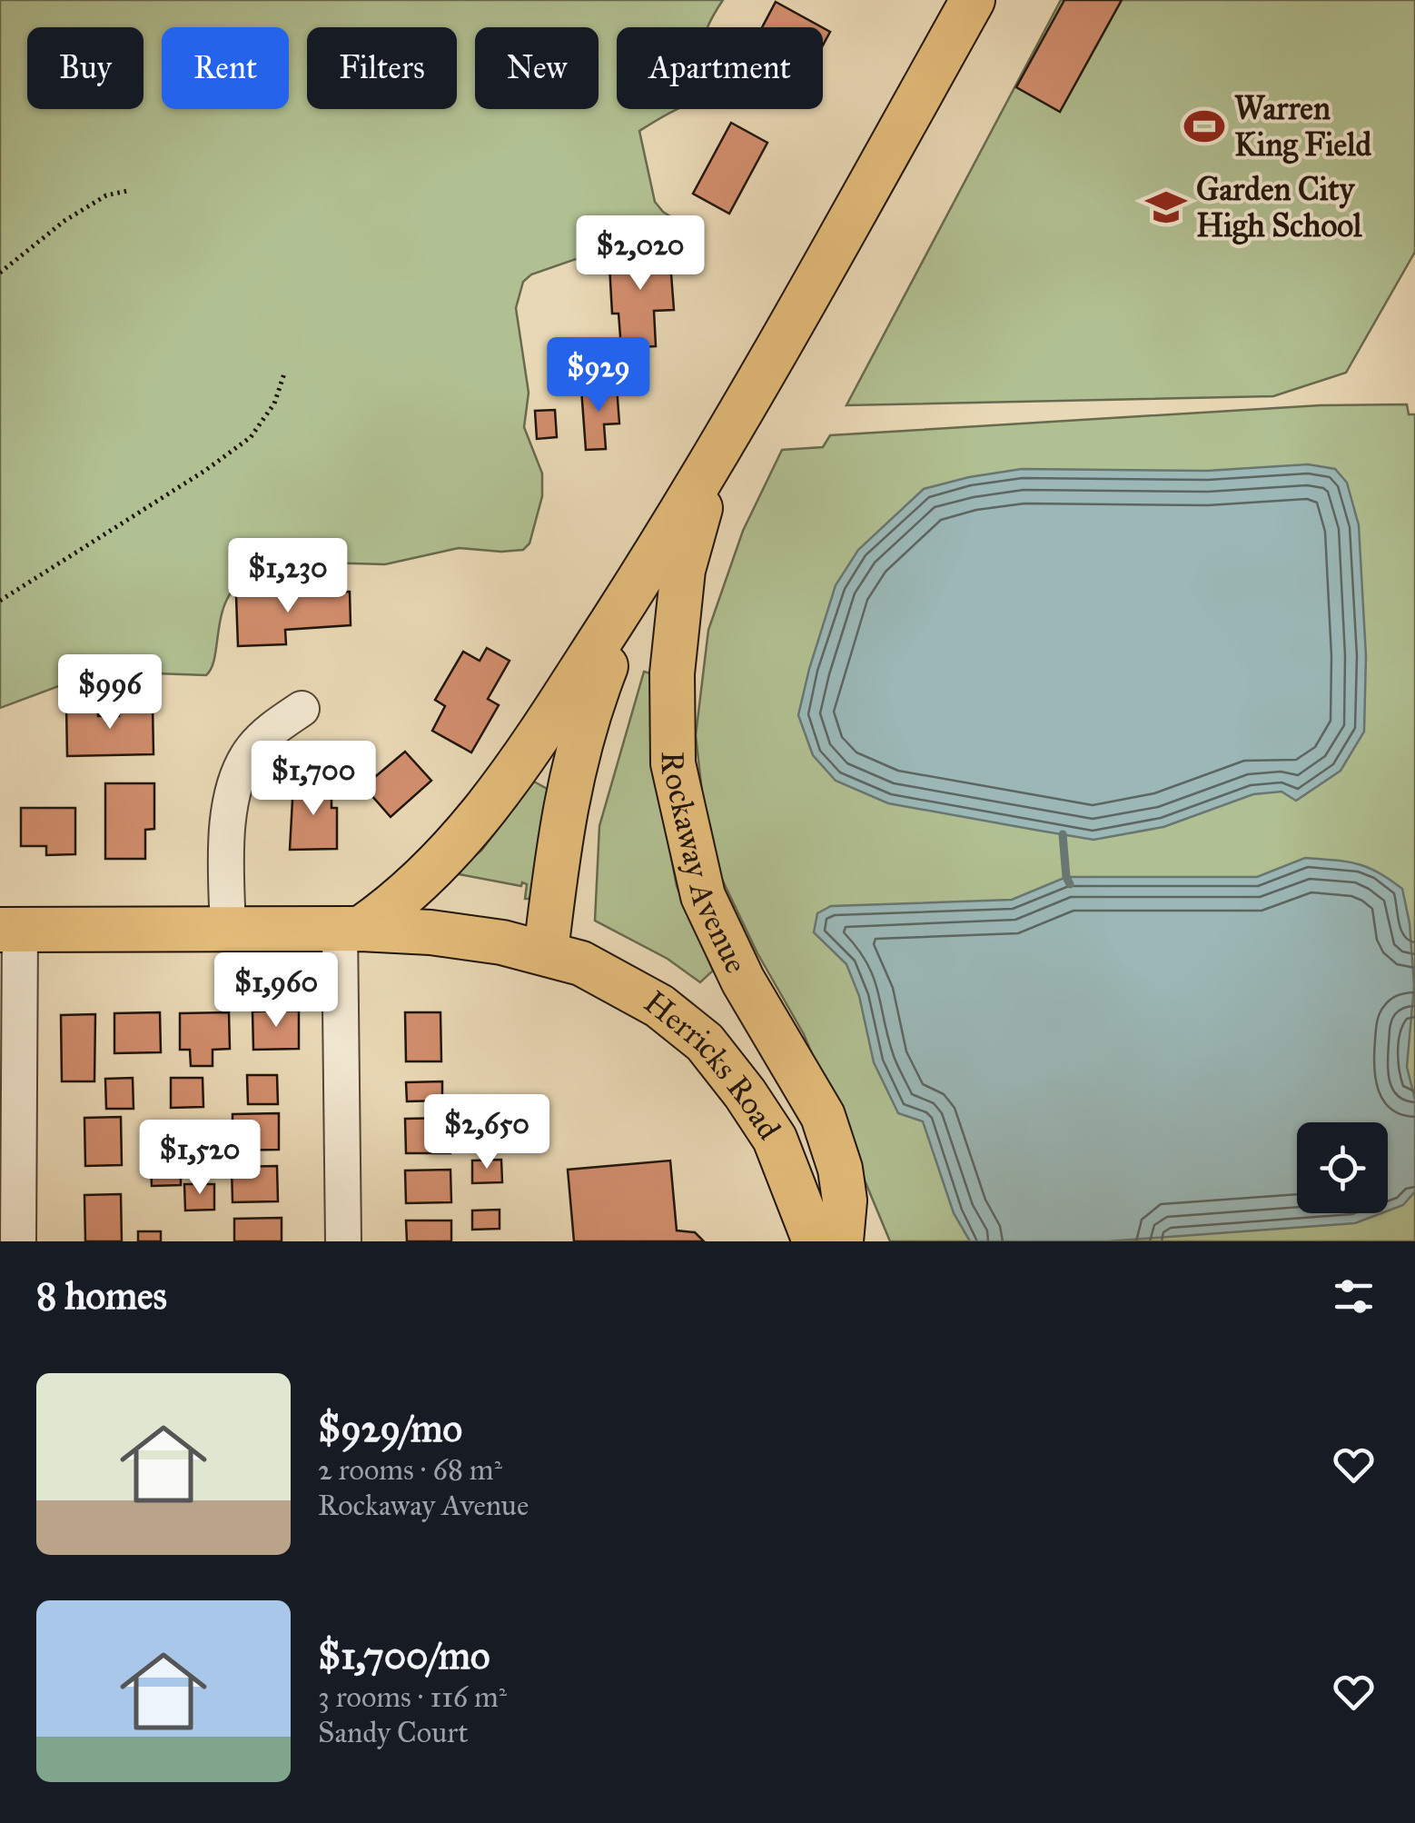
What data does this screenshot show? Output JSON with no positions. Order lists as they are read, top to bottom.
{
  "streets": {
    "main road": ["Rockaway Avenue", "Herricks Road"]
  },
  "crossings": [
    ["Rockaway Avenue", "Herricks Road"]
  ],
  "places": {
    "sports": ["Warren King Field"],
    "school or university": ["Garden City High School"]
  },
  "page": {
    "chip": [
      "Buy",
      "Rent",
      "Filters",
      "New",
      "Apartment"
    ],
    "price": [
      "$2,020",
      "$929",
      "$1,230",
      "$996",
      "$1,700",
      "$1,960",
      "$2,650",
      "$1,520"
    ],
    "heading": "8 homes",
    "list": [
      {
        "name": "$929/mo",
        "note": "2 rooms · 68 m² · Rockaway Avenue"
      },
      {
        "name": "$1,700/mo",
        "note": "3 rooms · 116 m² · Sandy Court"
      }
    ]
  }
}
